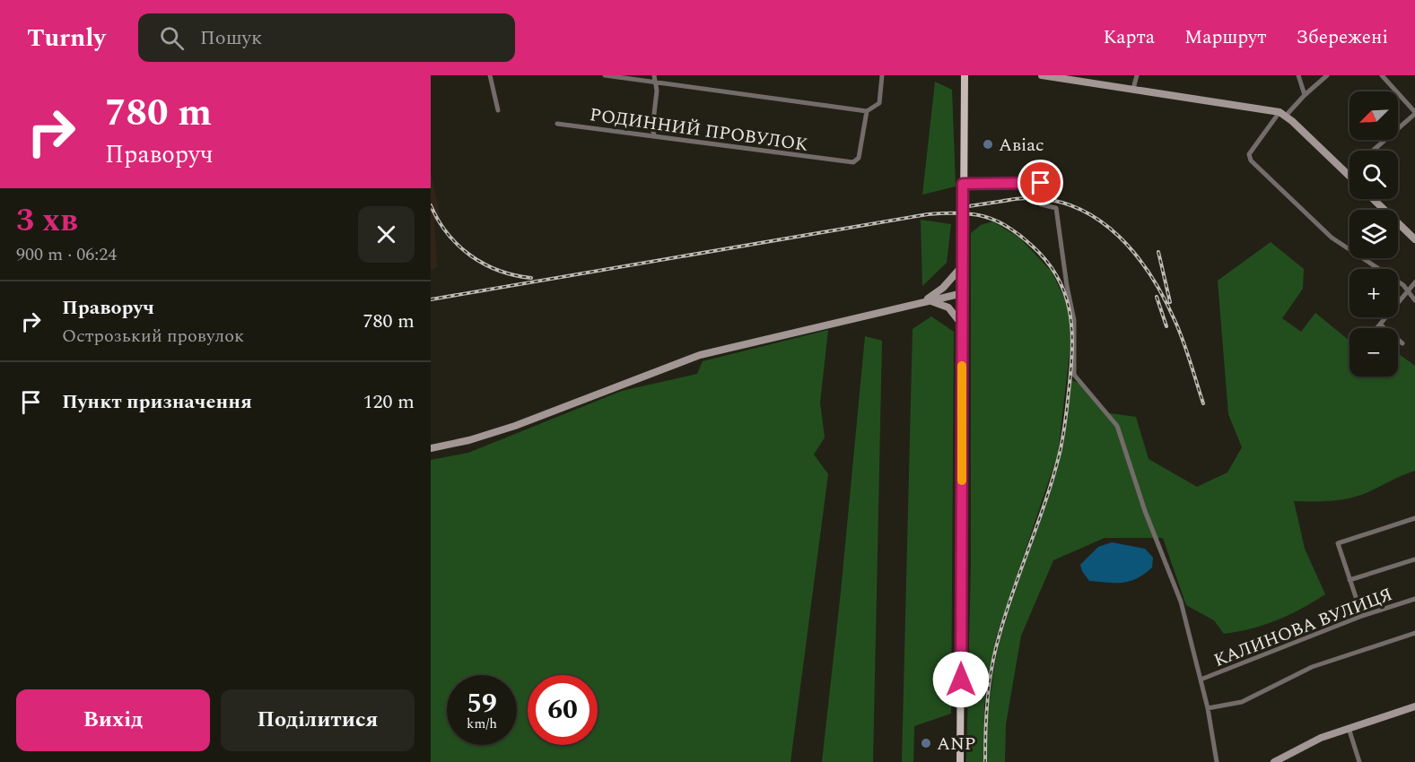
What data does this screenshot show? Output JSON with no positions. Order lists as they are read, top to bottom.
{
  "streets": {
    "street": ["РОДИННИЙ ПРОВУЛОК", "КАЛИНОВА ВУЛИЦЯ"]
  },
  "places": ["Авіас", "ANP"],
  "north": "bottom left",
  "page": {
    "header": "Turnly",
    "search": "Пошук",
    "nav": ["Карта", "Маршрут", "Збережені"],
    "turn": ["780 m", "Праворуч"],
    "map_buttons": ["+", "−"],
    "heading": ["3 хв", "900 m · 06:24"],
    "list": [
      {
        "name": "Праворуч",
        "note": "Острозький провулок",
        "value": "780 m"
      },
      {
        "name": "Пункт призначення",
        "value": "120 m"
      }
    ],
    "speed": "59 km/h",
    "limit": "60",
    "buttons": ["Вихід", "Поділитися"]
  }
}
